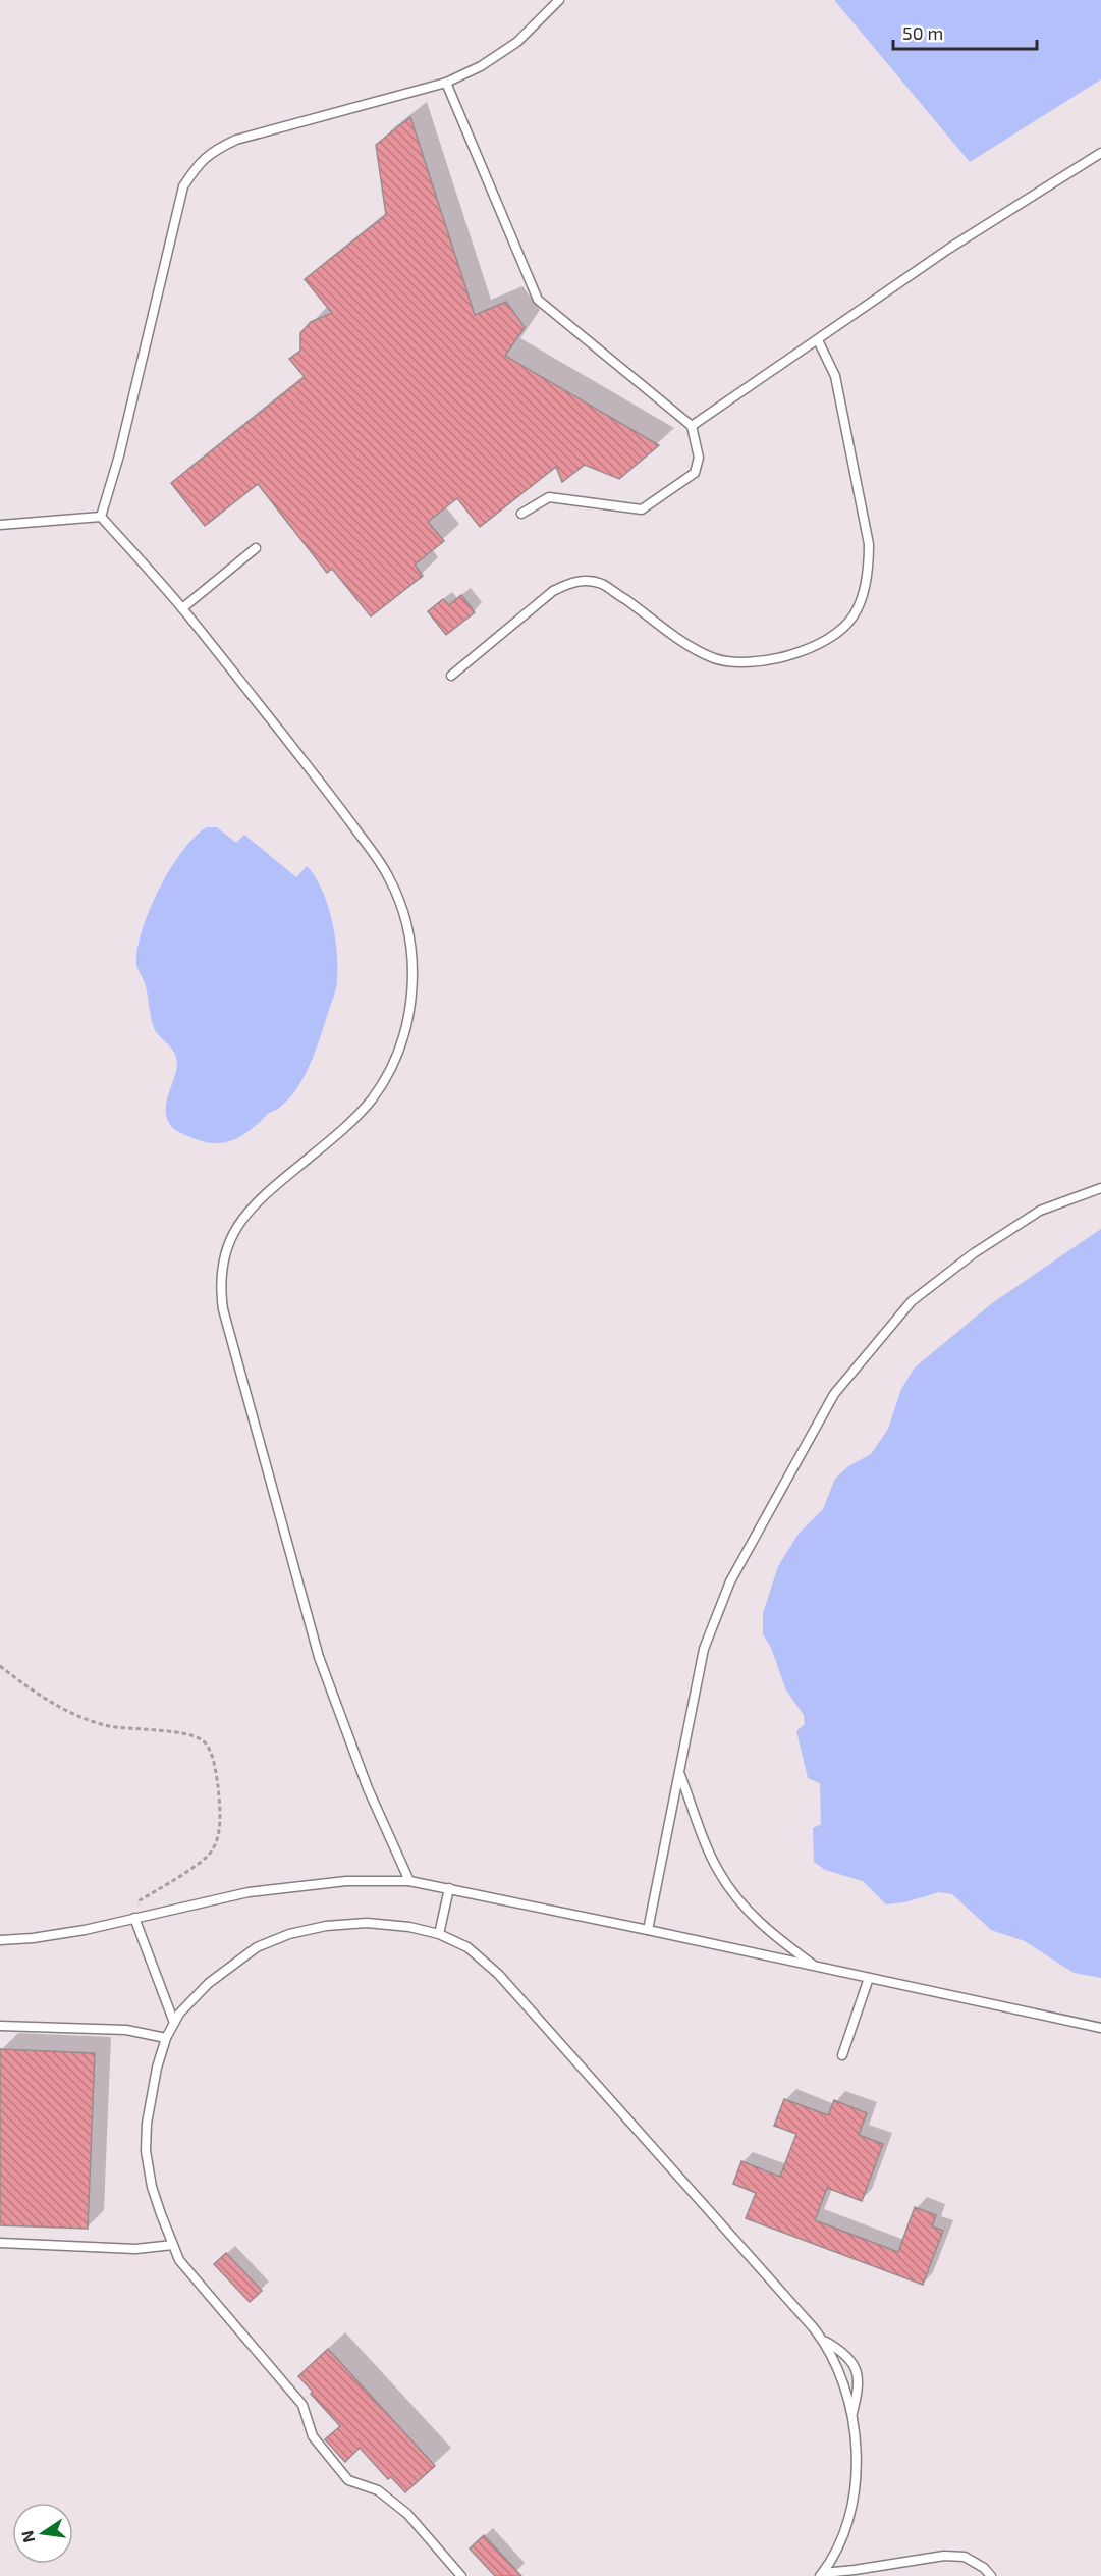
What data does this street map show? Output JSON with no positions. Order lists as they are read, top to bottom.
{
  "scale_bar": "50 m",
  "north": "left"
}
